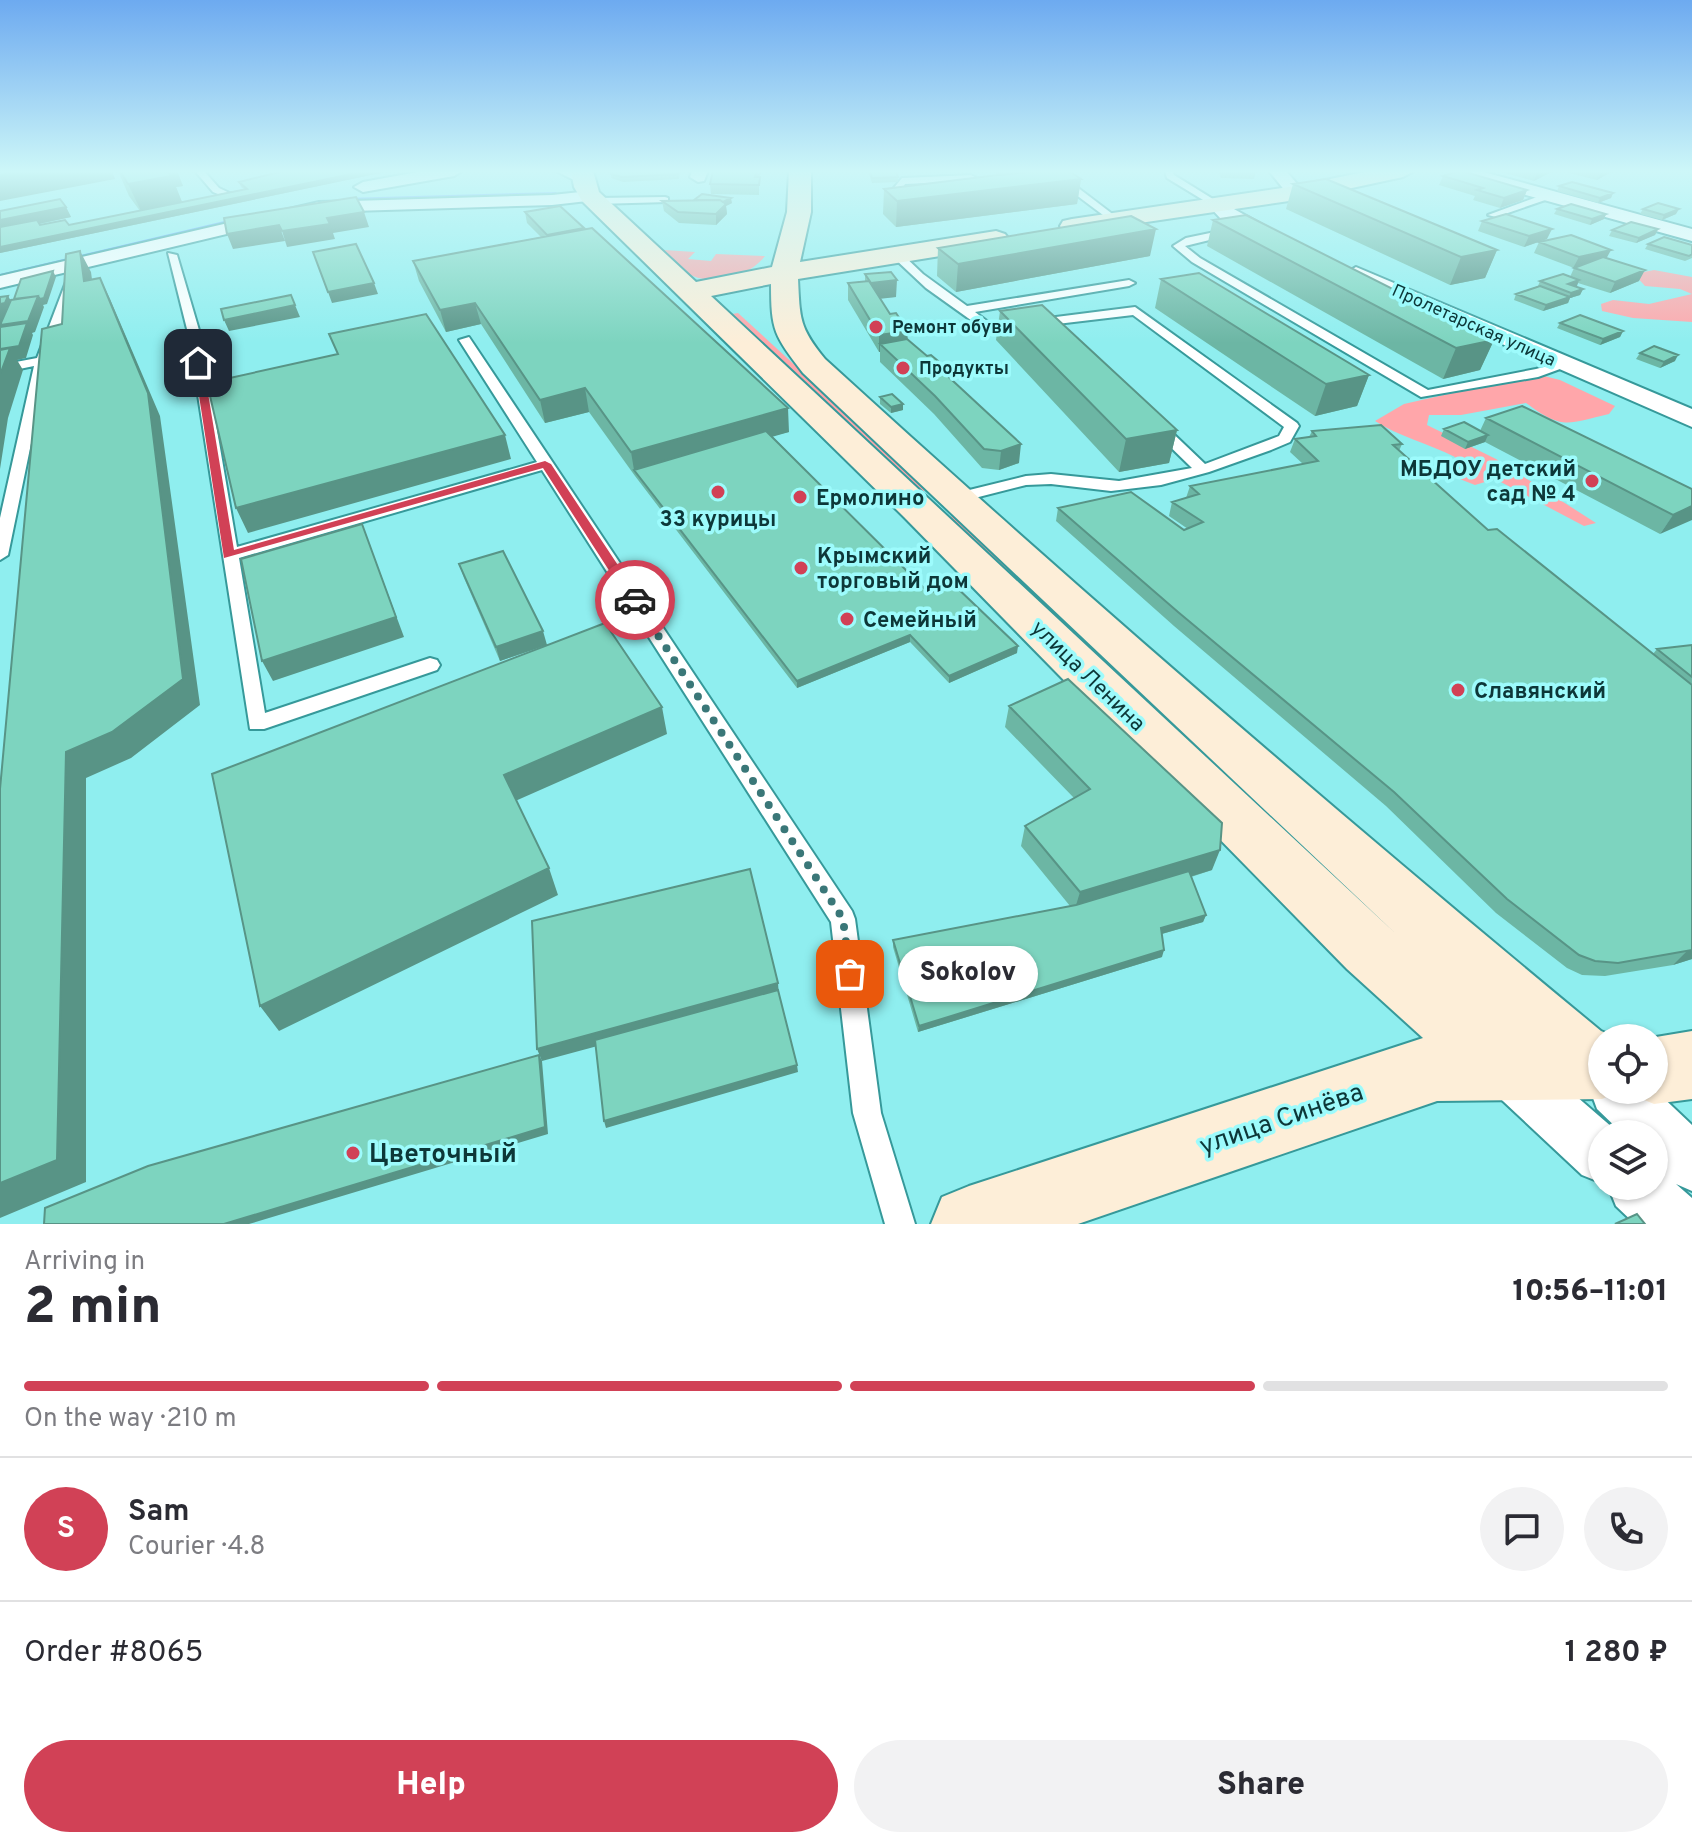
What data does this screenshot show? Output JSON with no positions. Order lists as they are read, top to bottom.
{
  "streets": {
    "main road": ["улица Ленина", "улица Синёва"],
    "street": ["Пролетарская улица"]
  },
  "crossings": [
    ["улица Ленина", "улица Синёва"]
  ],
  "places": [
    "Ремонт обуви",
    "Продукты",
    "МБДОУ детский сад № 4",
    "33 курицы",
    "Ермолино",
    "Крымский торговый дом",
    "Семейный",
    "Славянский",
    "Sokolov",
    "Цветочный"
  ],
  "page": {
    "bubble": "Sokolov",
    "heading": ["2 min", "Arriving in", "10:56–11:01"],
    "panel": [
      "Sam",
      "Courier · 4.8",
      "Order #8065",
      "1 280 ₽"
    ],
    "bar": "On the way · 210 m",
    "round": "S",
    "buttons": ["Help", "Share"]
  }
}
